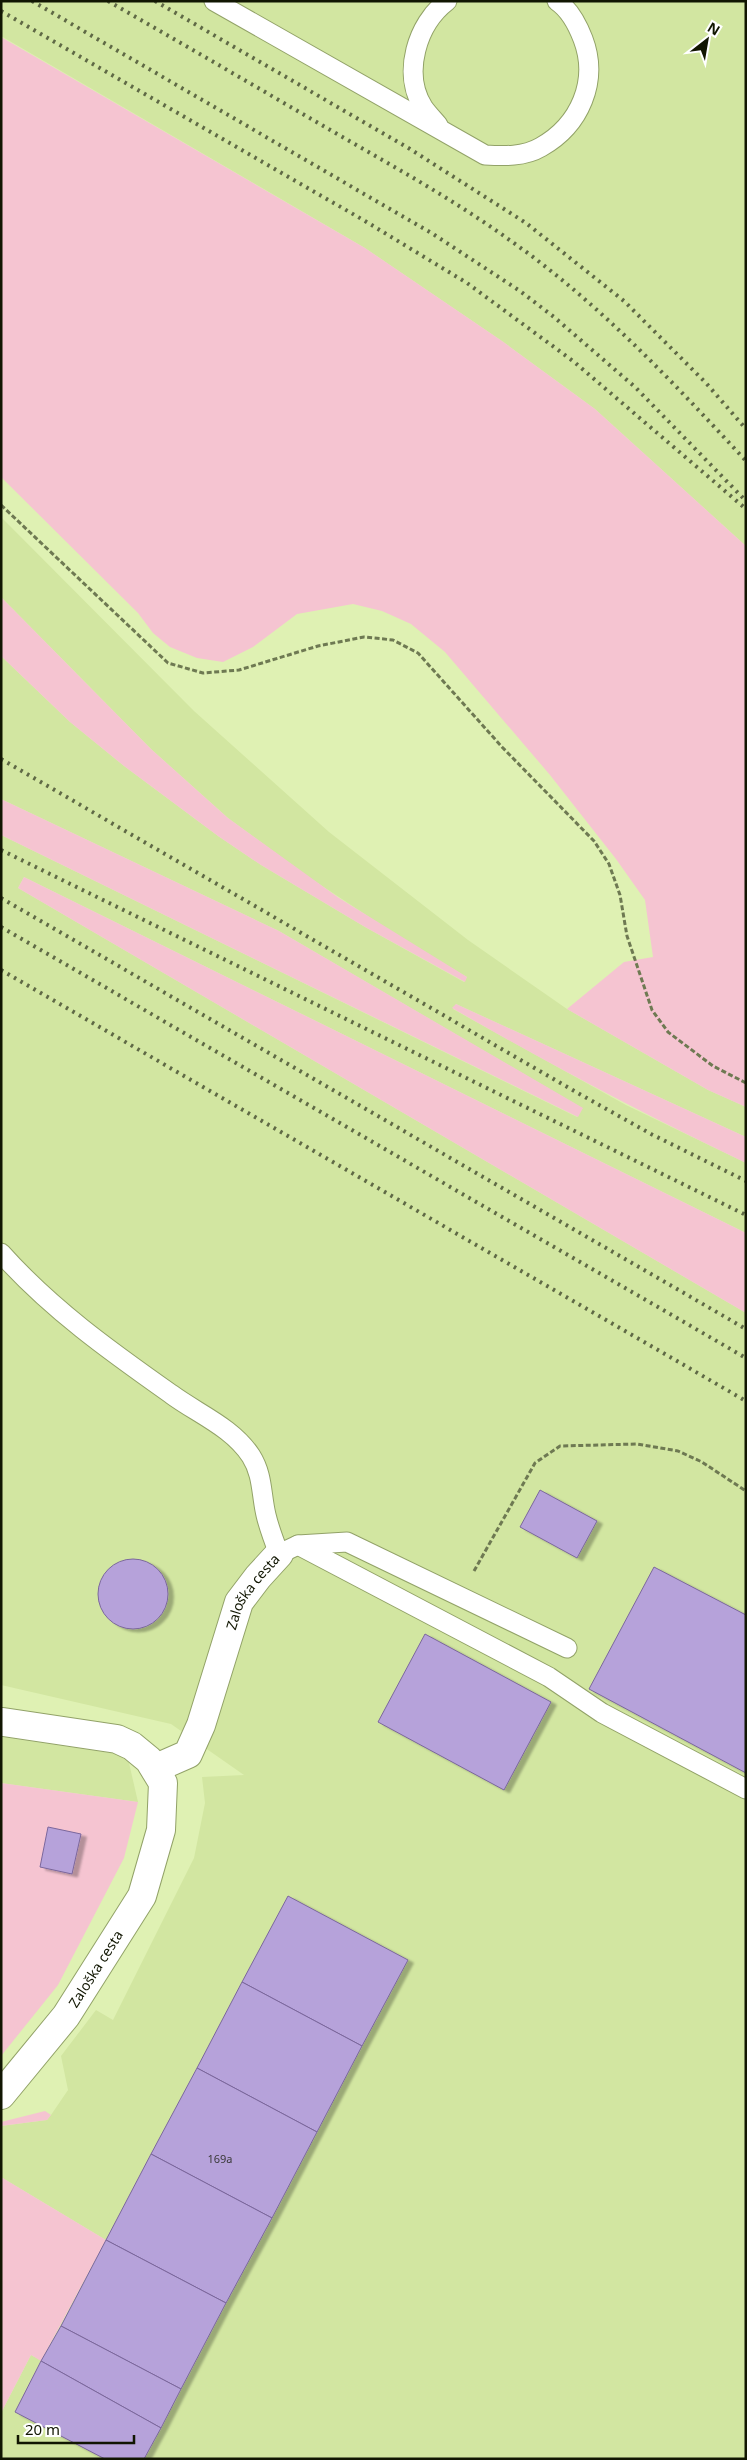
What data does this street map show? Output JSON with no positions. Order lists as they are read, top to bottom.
{
  "streets": {
    "street": ["Zaloška cesta"]
  },
  "house_numbers": ["169a"],
  "scale_bar": "20 m",
  "north": "top right"
}
